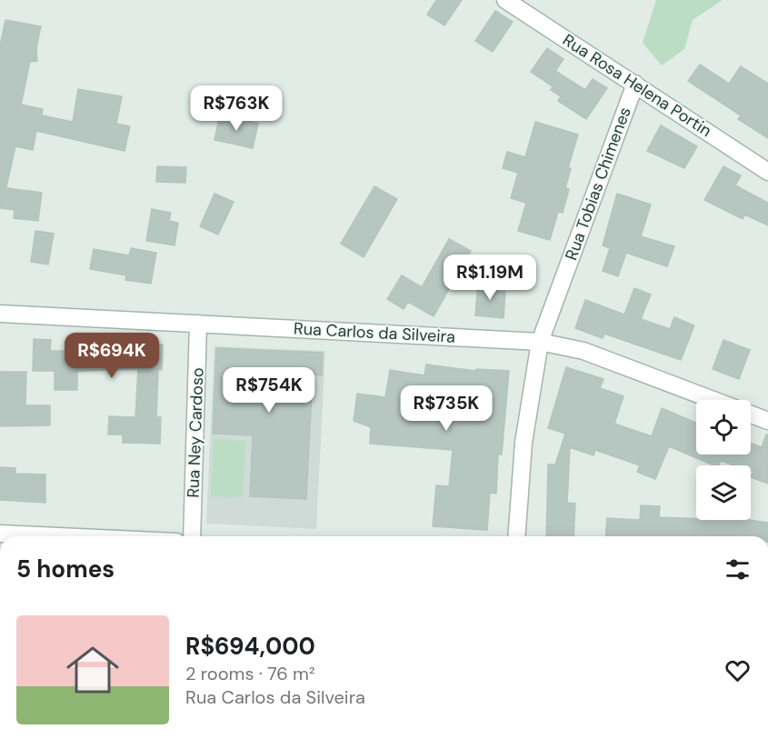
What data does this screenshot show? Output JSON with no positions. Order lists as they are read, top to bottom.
{
  "streets": {
    "street": [
      "Rua Rosa Helena Portin",
      "Rua Tobias Chimenes",
      "Rua Carlos da Silveira",
      "Rua Ney Cardoso"
    ]
  },
  "crossings": [
    ["Rua Rosa Helena Portin", "Rua Tobias Chimenes"],
    ["Rua Tobias Chimenes", "Rua Carlos da Silveira"],
    ["Rua Carlos da Silveira", "Rua Ney Cardoso"]
  ],
  "page": {
    "price": [
      "R$763K",
      "R$1.19M",
      "R$694K",
      "R$754K",
      "R$735K"
    ],
    "heading": "5 homes",
    "list": [
      {
        "name": "R$694,000",
        "note": "2 rooms · 76 m² · Rua Carlos da Silveira"
      }
    ]
  }
}
